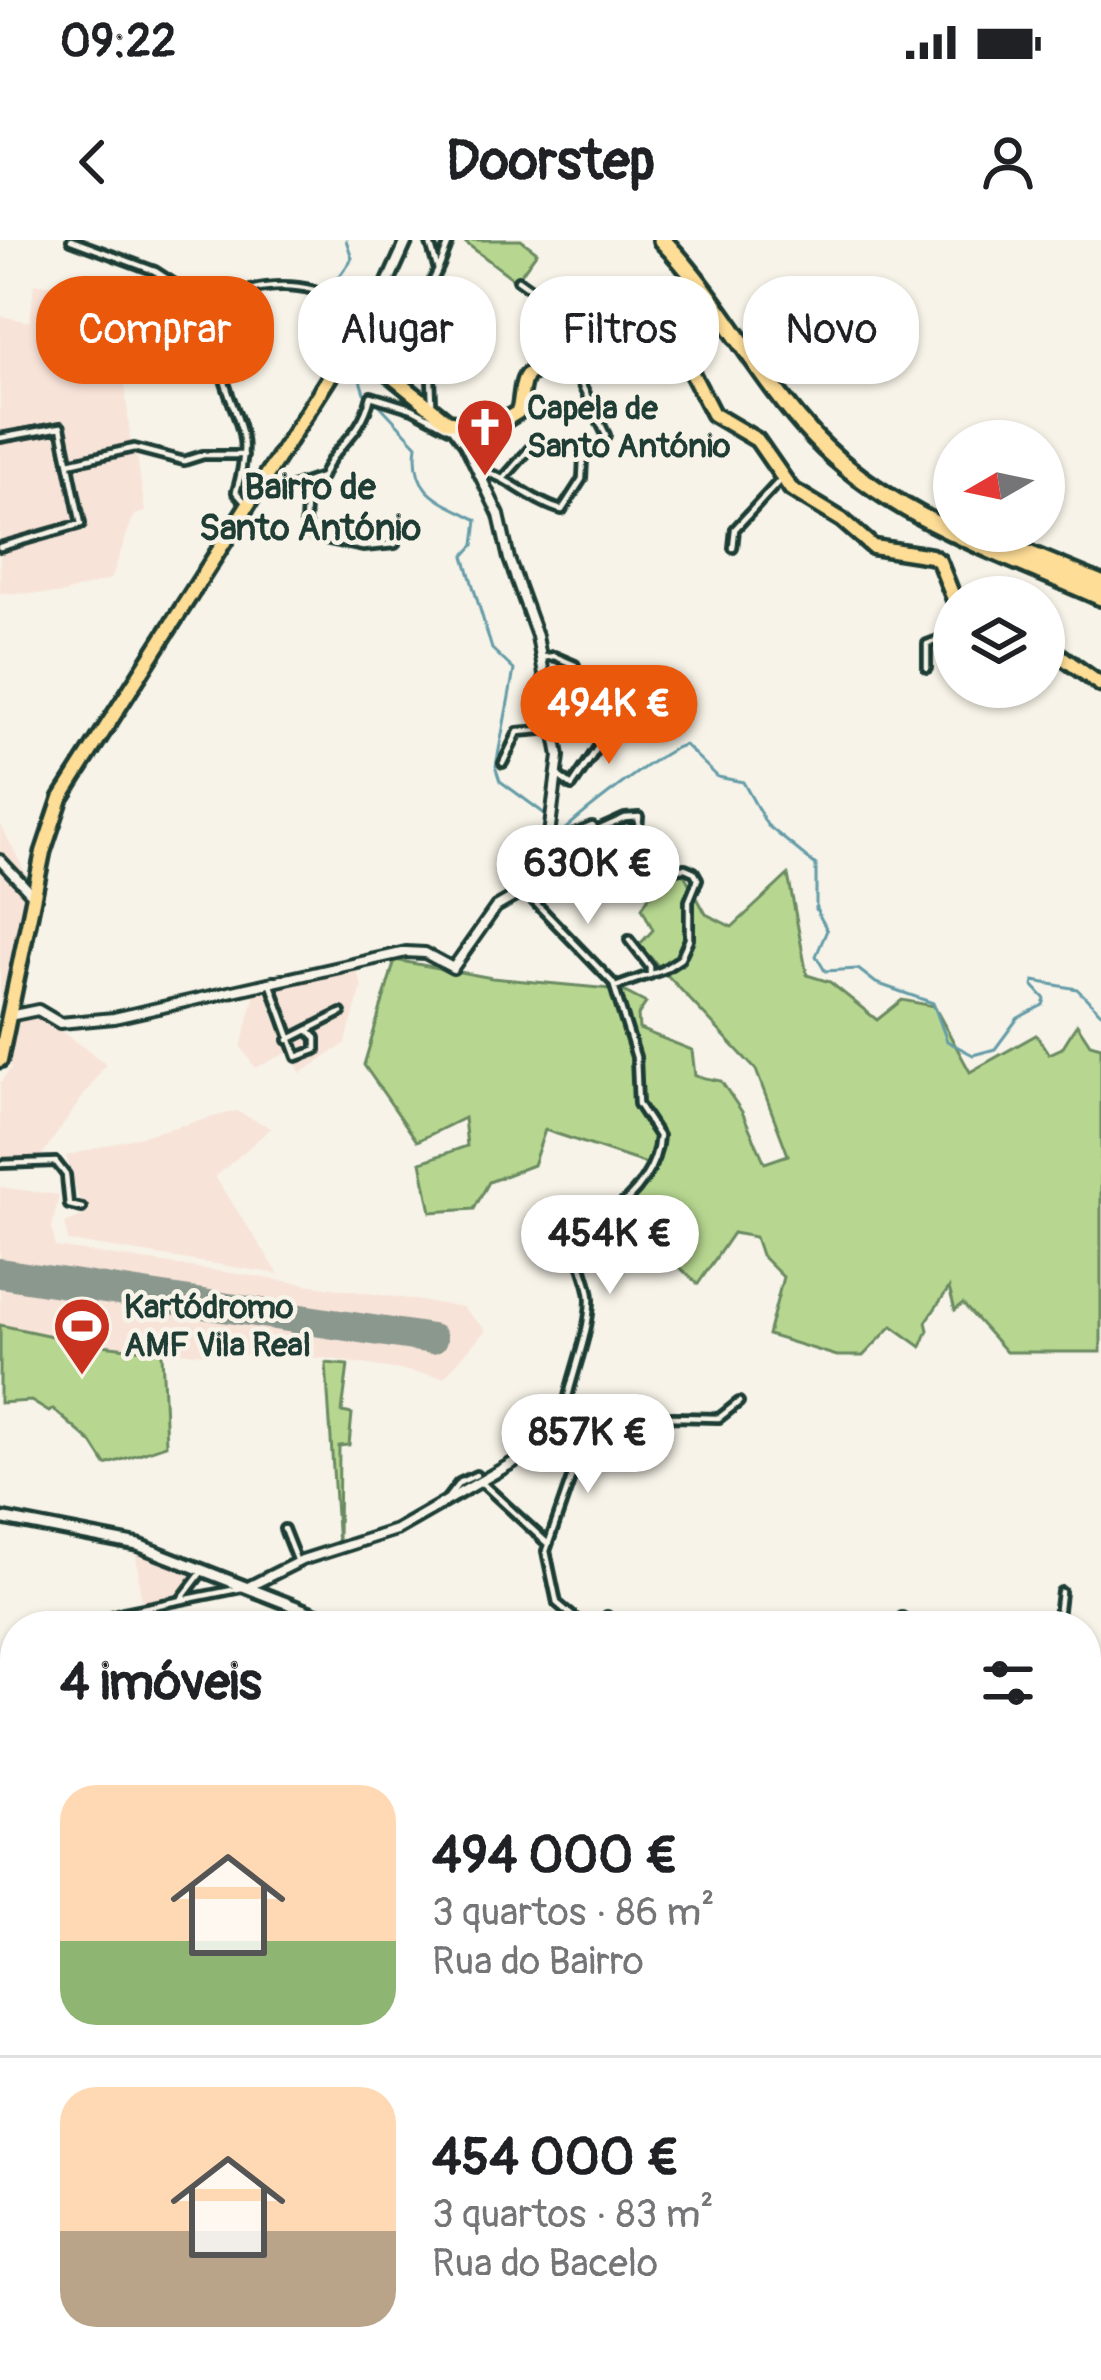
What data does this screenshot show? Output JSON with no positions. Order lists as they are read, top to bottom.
{
  "districts": ["Bairro de Santo António"],
  "places": {
    "church": ["Capela de Santo António"],
    "sports": ["Kartódromo AMF Vila Real"]
  },
  "north": "left",
  "page": {
    "status": "09:22",
    "header": "Doorstep",
    "chip": [
      "Comprar",
      "Alugar",
      "Filtros",
      "Novo"
    ],
    "price": [
      "494K €",
      "630K €",
      "454K €",
      "857K €"
    ],
    "heading": "4 imóveis",
    "list": [
      {
        "name": "494 000 €",
        "note": "3 quartos · 86 m² · Rua do Bairro"
      },
      {
        "name": "454 000 €",
        "note": "3 quartos · 83 m² · Rua do Bacelo"
      }
    ]
  }
}
